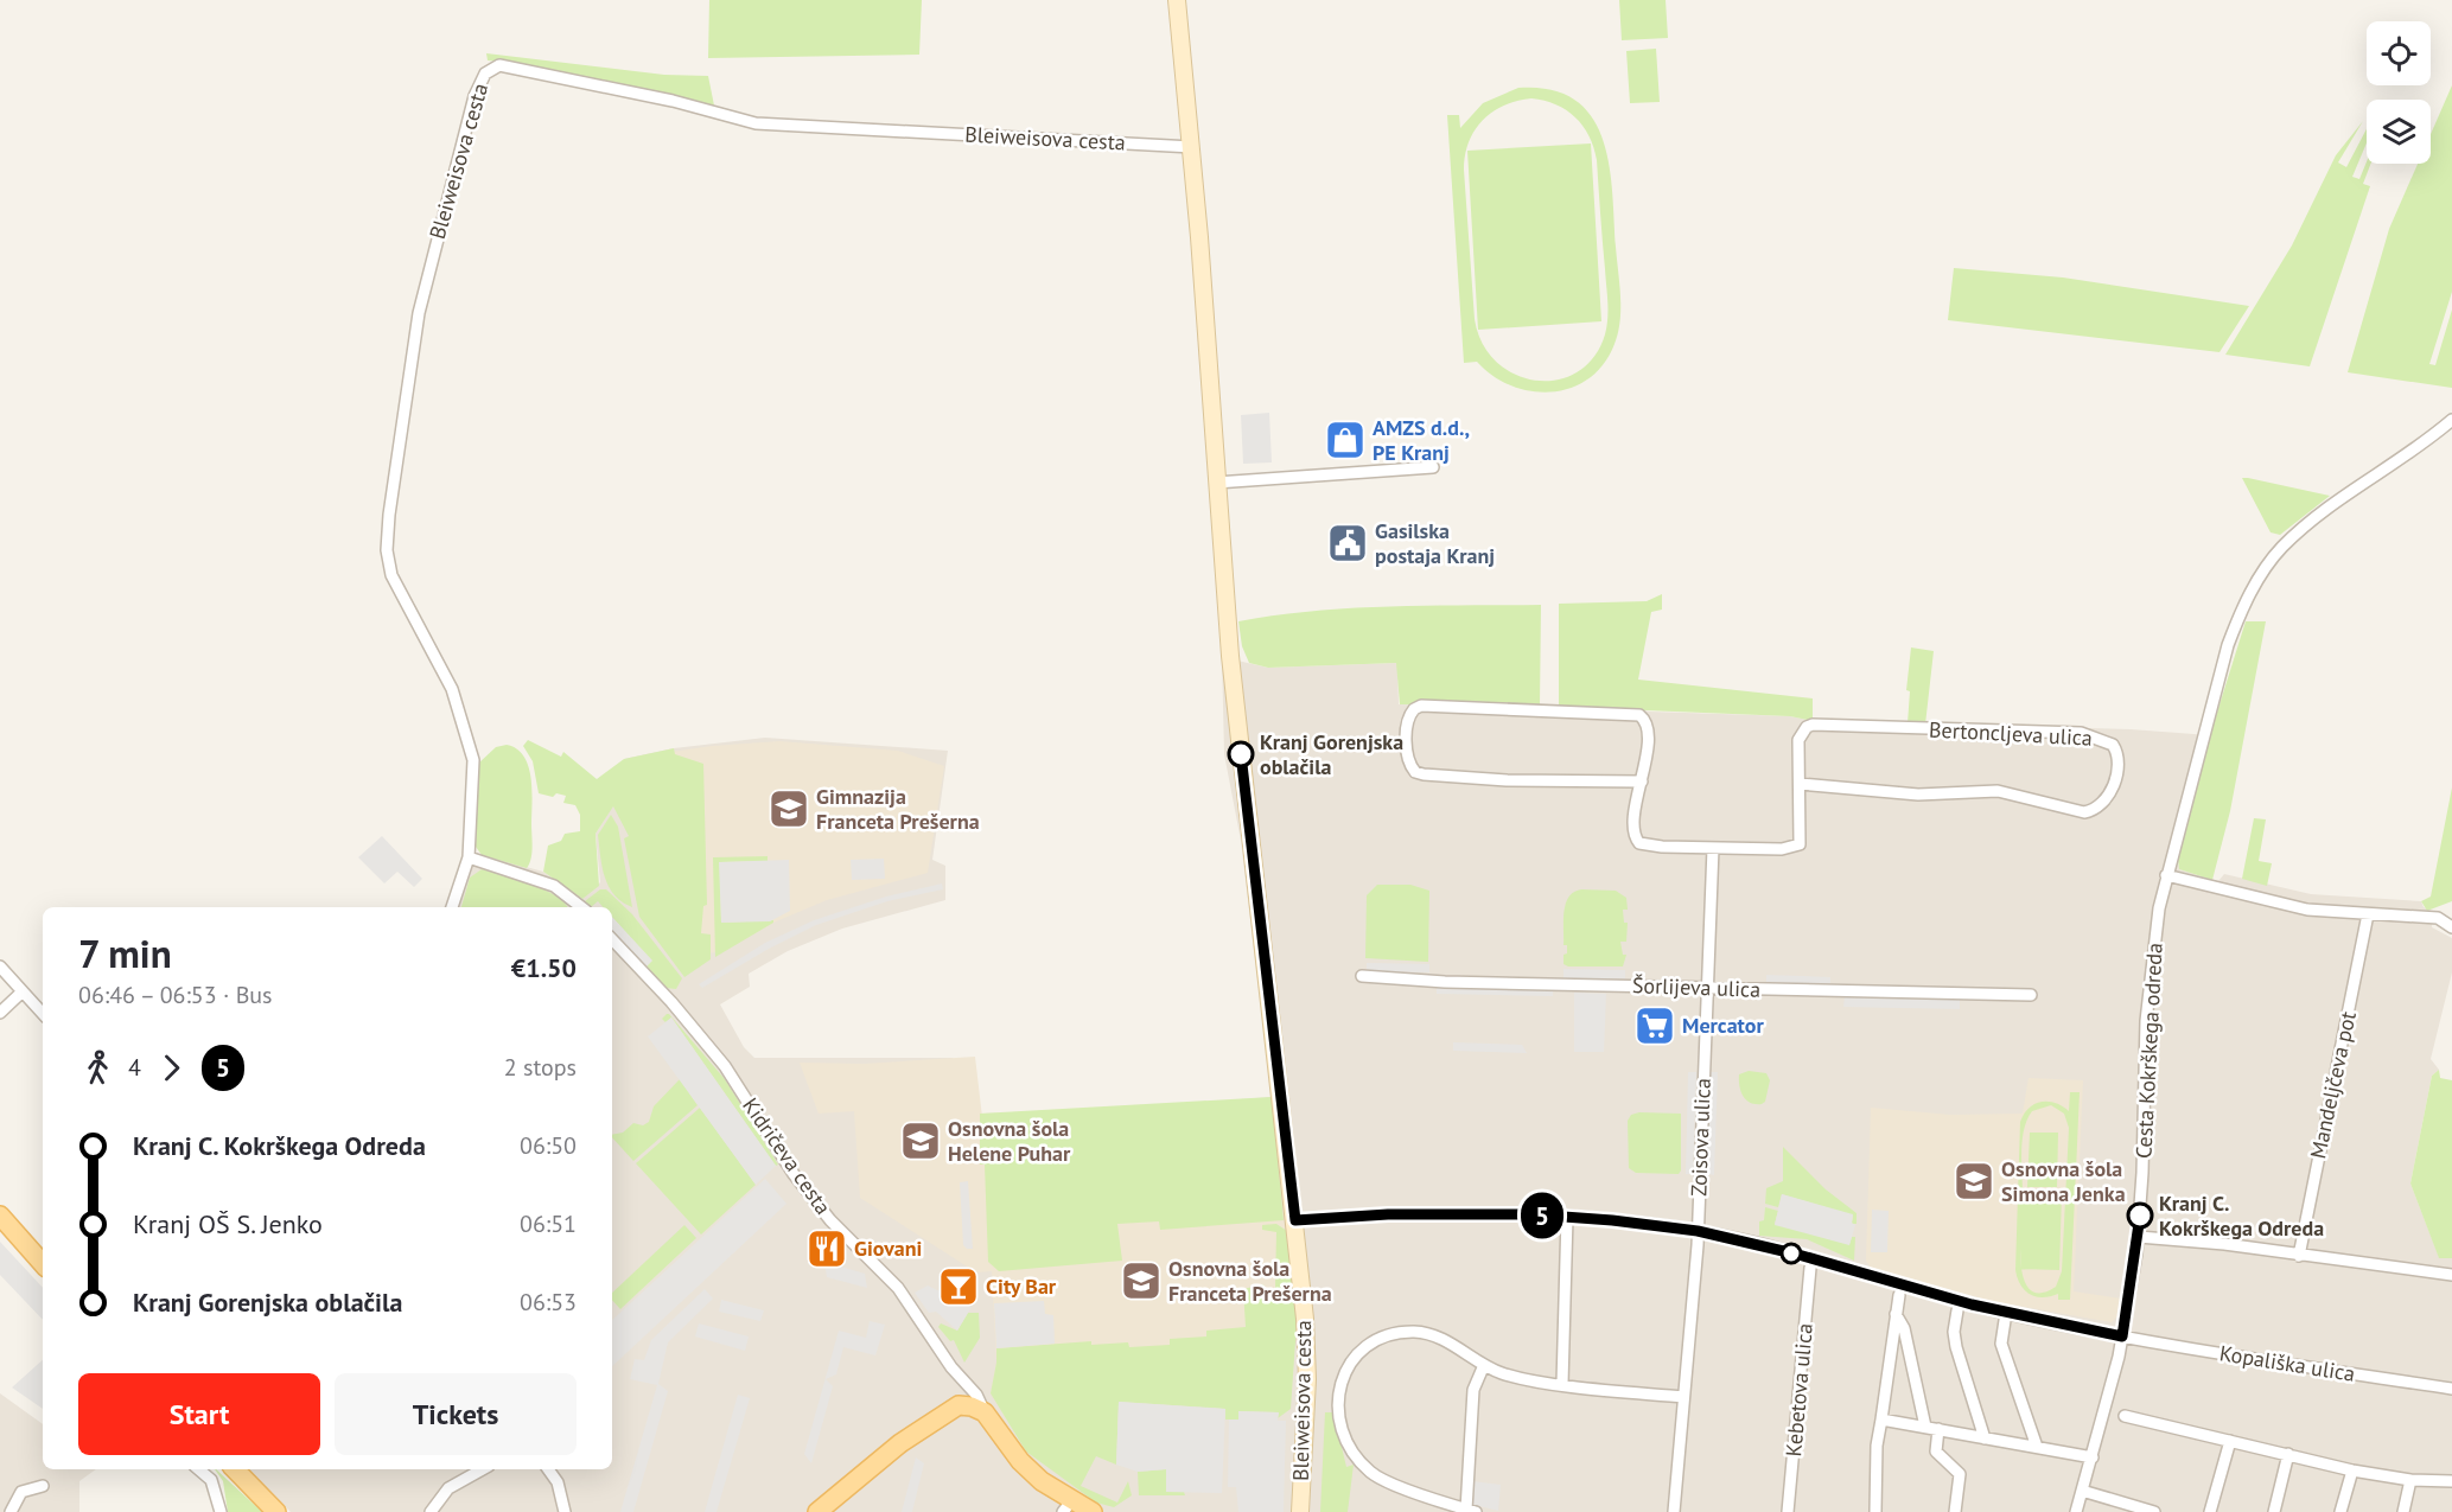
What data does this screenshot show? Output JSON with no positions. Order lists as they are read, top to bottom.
{
  "streets": {
    "main road": ["Bleiweisova cesta", "Kidričeva cesta"],
    "street": [
      "Bertoncljeva ulica",
      "Šorlijeva ulica",
      "Cesta Kokrškega odreda",
      "Mandeljčeva pot",
      "Zoisova ulica",
      "Kopališka ulica",
      "Kebetova ulica"
    ]
  },
  "crossings": [
    ["Bleiweisova cesta", "Kopališka ulica"],
    ["Bertoncljeva ulica", "Zoisova ulica"],
    ["Šorlijeva ulica", "Zoisova ulica"],
    ["Cesta Kokrškega odreda", "Kopališka ulica"],
    ["Zoisova ulica", "Kopališka ulica"]
  ],
  "places": {
    "shop": ["AMZS d.d., PE Kranj"],
    "public building": ["Gasilska postaja Kranj"],
    "other": ["Kranj Gorenjska oblačila", "Kranj C. Kokrškega Odreda"],
    "school or university": [
      "Gimnazija Franceta Prešerna",
      "Osnovna šola Helene Puhar",
      "Osnovna šola Simona Jenka",
      "Osnovna šola Franceta Prešerna"
    ],
    "supermarket": ["Mercator"],
    "restaurant": ["Giovani"],
    "bar": ["City Bar"]
  },
  "lines": ["bus line 5"],
  "page": {
    "on_map": "5",
    "heading": ["7 min", "06:46 – 06:53 · Bus", "€1.50"],
    "legs": ["4", "5", "2 stops"],
    "list": [
      {
        "name": "Kranj C. Kokrškega Odreda",
        "value": "06:50"
      },
      {
        "name": "Kranj OŠ S. Jenko",
        "value": "06:51"
      },
      {
        "name": "Kranj Gorenjska oblačila",
        "value": "06:53"
      }
    ],
    "buttons": ["Start", "Tickets"]
  }
}
